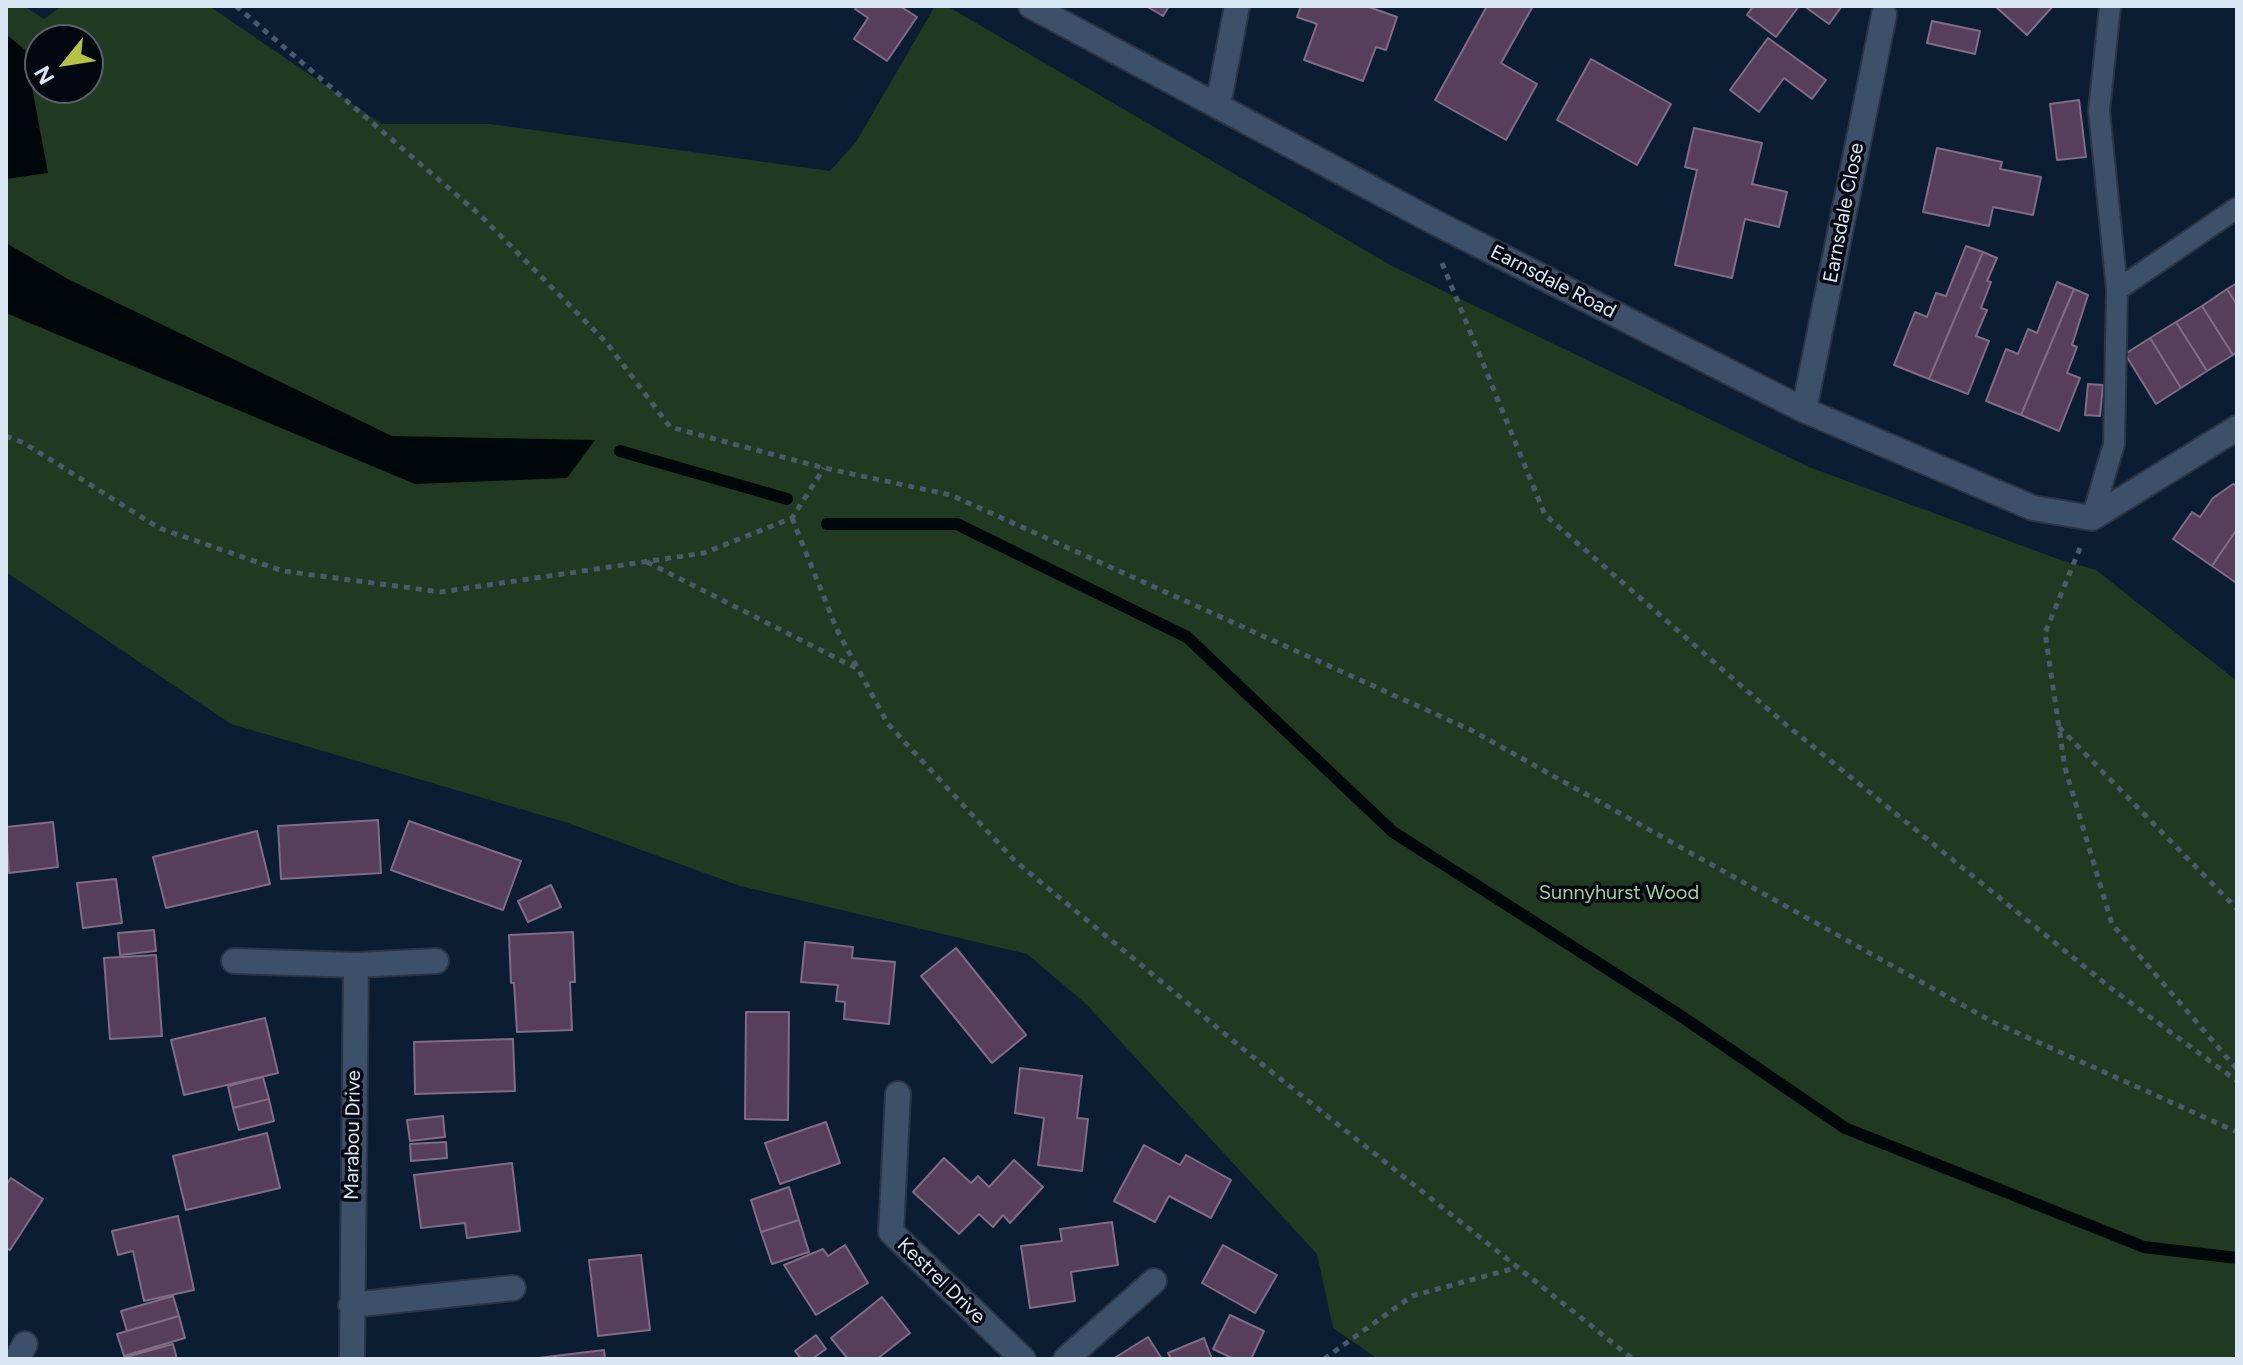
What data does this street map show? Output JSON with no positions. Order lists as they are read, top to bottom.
{
  "streets": {
    "street": [
      "Earnsdale Close",
      "Earnsdale Road",
      "Marabou Drive",
      "Kestrel Drive"
    ]
  },
  "crossings": [
    ["Earnsdale Close", "Earnsdale Road"]
  ],
  "parks": ["Sunnyhurst Wood"],
  "north": "bottom left"
}
